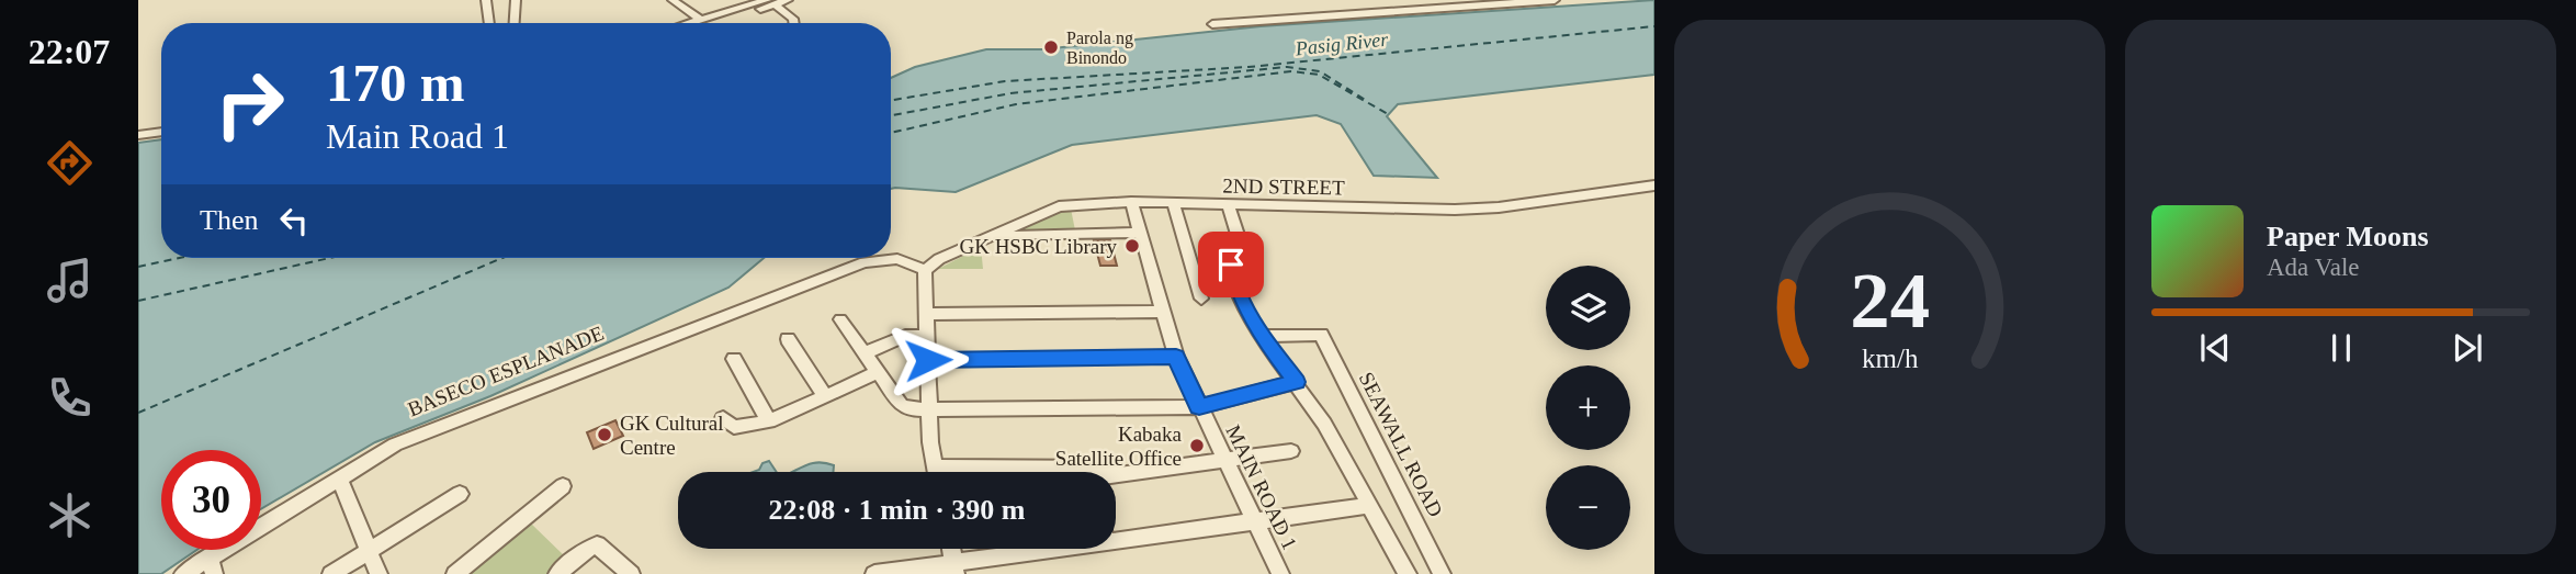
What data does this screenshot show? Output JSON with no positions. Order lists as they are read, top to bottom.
{
  "streets": {
    "street": [
      "2ND STREET",
      "BASECO ESPLANADE",
      "SEAWALL ROAD",
      "MAIN ROAD 1"
    ]
  },
  "crossings": [
    ["2ND STREET", "MAIN ROAD 1"]
  ],
  "water": ["Pasig River"],
  "places": [
    "Parola ng Binondo",
    "GK HSBC Library",
    "GK Cultural Centre",
    "Kabaka Satellite Office"
  ],
  "page": {
    "tabs": "22:07",
    "turn": ["170 m", "Main Road 1"],
    "then": "Then",
    "song": ["Paper Moons", "Ada Vale"],
    "map_buttons": ["+", "−"],
    "limit": "30",
    "trip": "22:08 · 1 min · 390 m",
    "gauge": ["24", "km/h"]
  }
}
